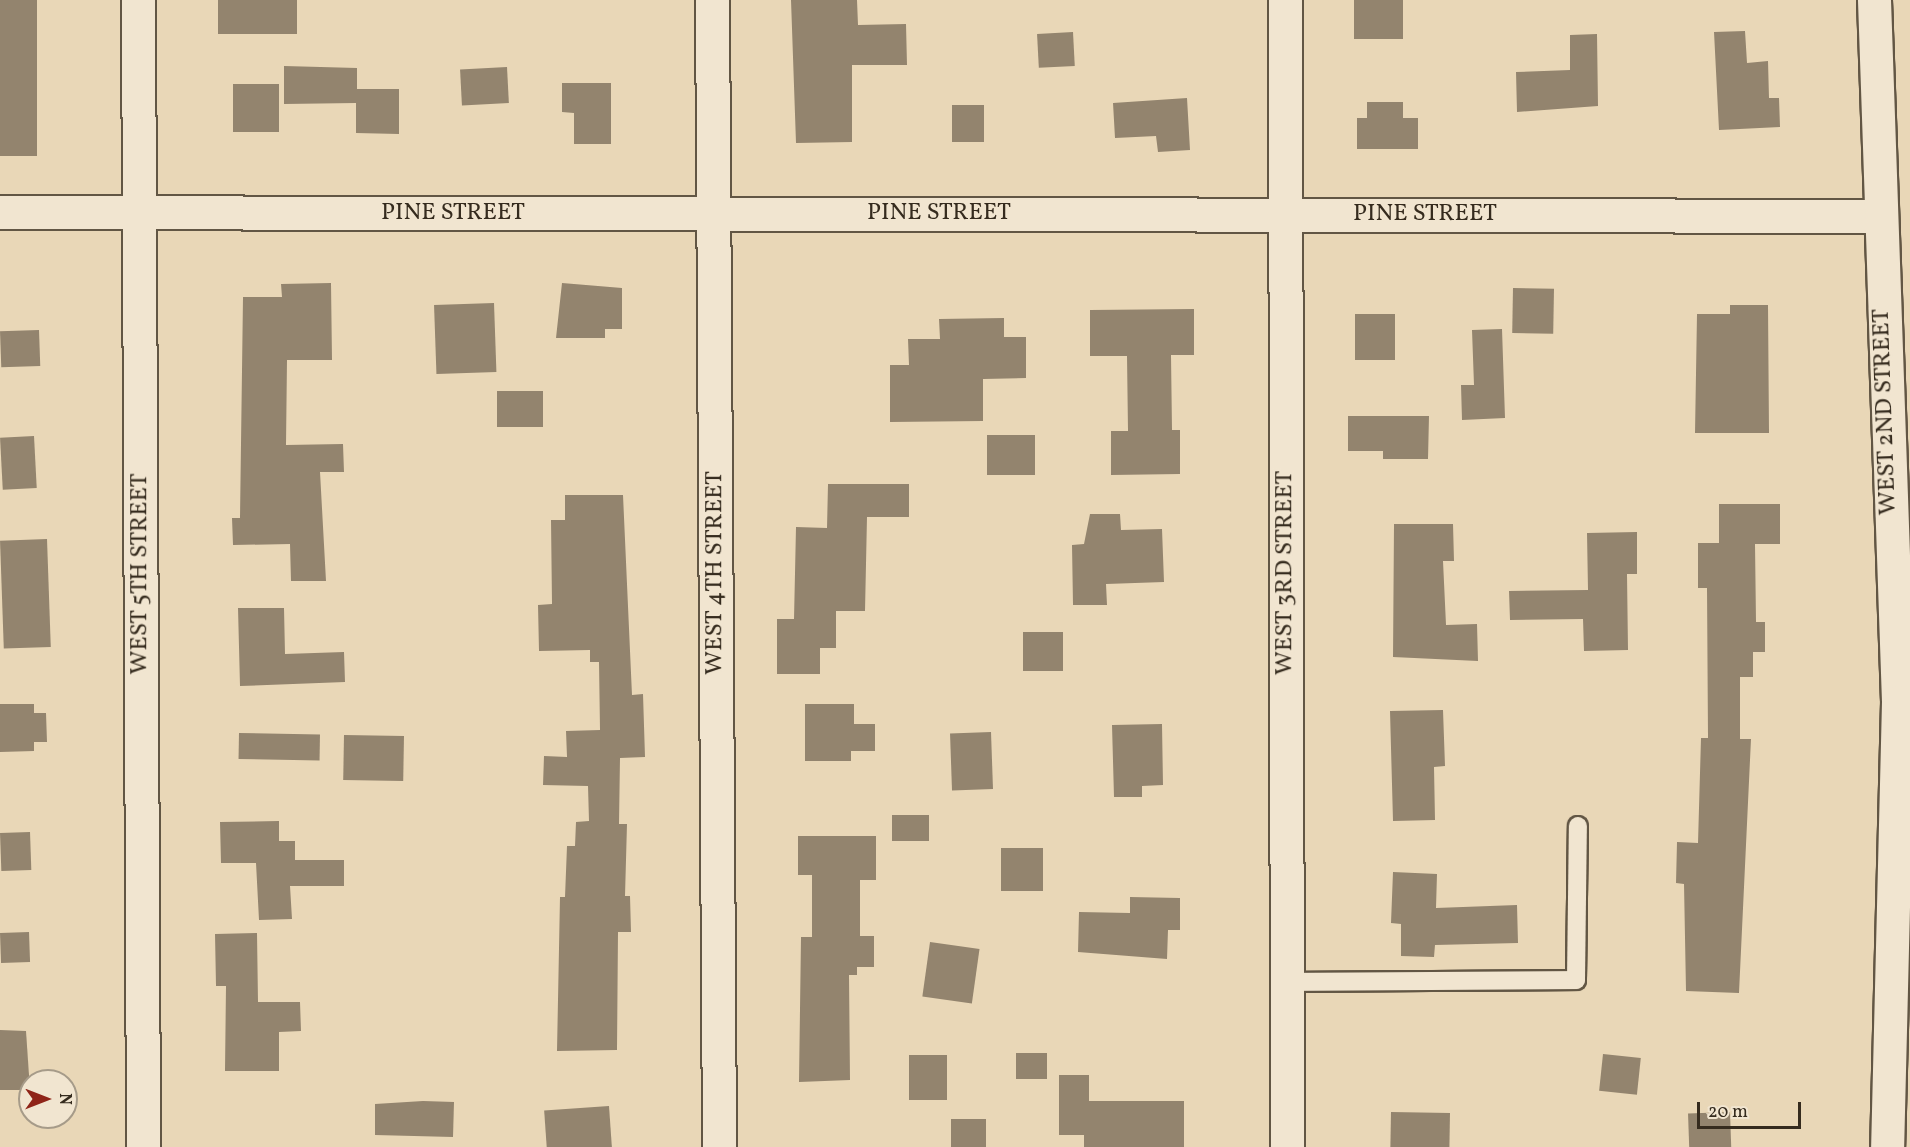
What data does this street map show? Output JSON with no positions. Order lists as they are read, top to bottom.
{
  "streets": {
    "street": [
      "PINE STREET",
      "WEST 2ND STREET",
      "WEST 4TH STREET",
      "WEST 3RD STREET",
      "WEST 5TH STREET"
    ]
  },
  "crossings": [
    ["PINE STREET", "WEST 2ND STREET"],
    ["PINE STREET", "WEST 4TH STREET"],
    ["PINE STREET", "WEST 3RD STREET"],
    ["PINE STREET", "WEST 5TH STREET"]
  ],
  "scale_bar": "20 m",
  "north": "right"
}
